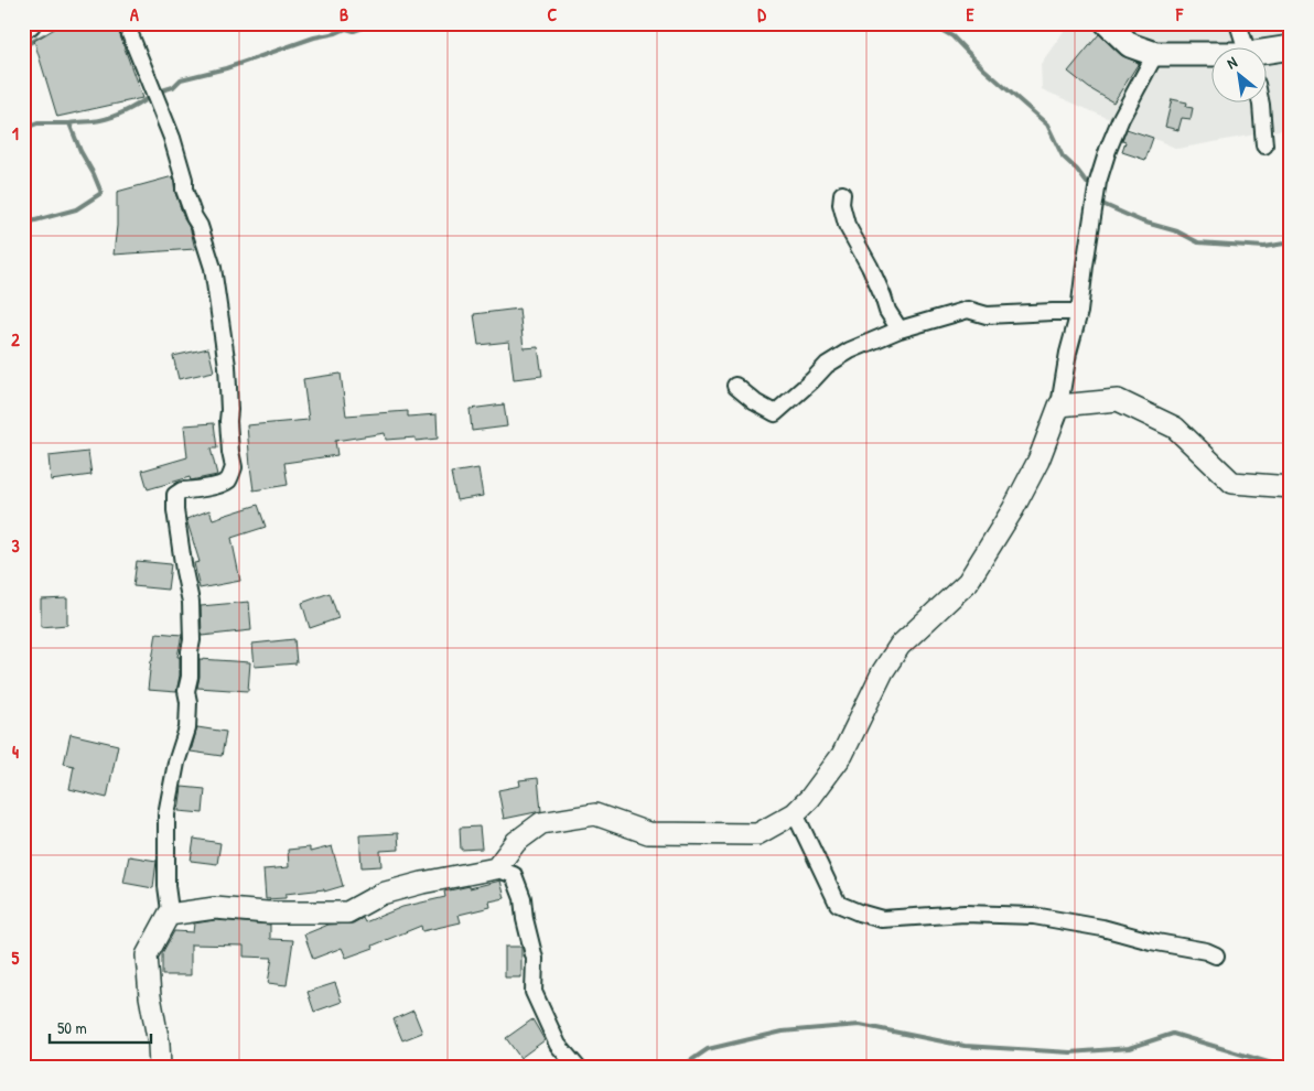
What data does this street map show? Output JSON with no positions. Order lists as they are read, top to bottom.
{
  "scale_bar": "50 m",
  "north": "top left",
  "grid": {
    "columns": [
      "A",
      "B",
      "C",
      "D",
      "E",
      "F"
    ],
    "rows": [
      "1",
      "2",
      "3",
      "4",
      "5"
    ]
  }
}
